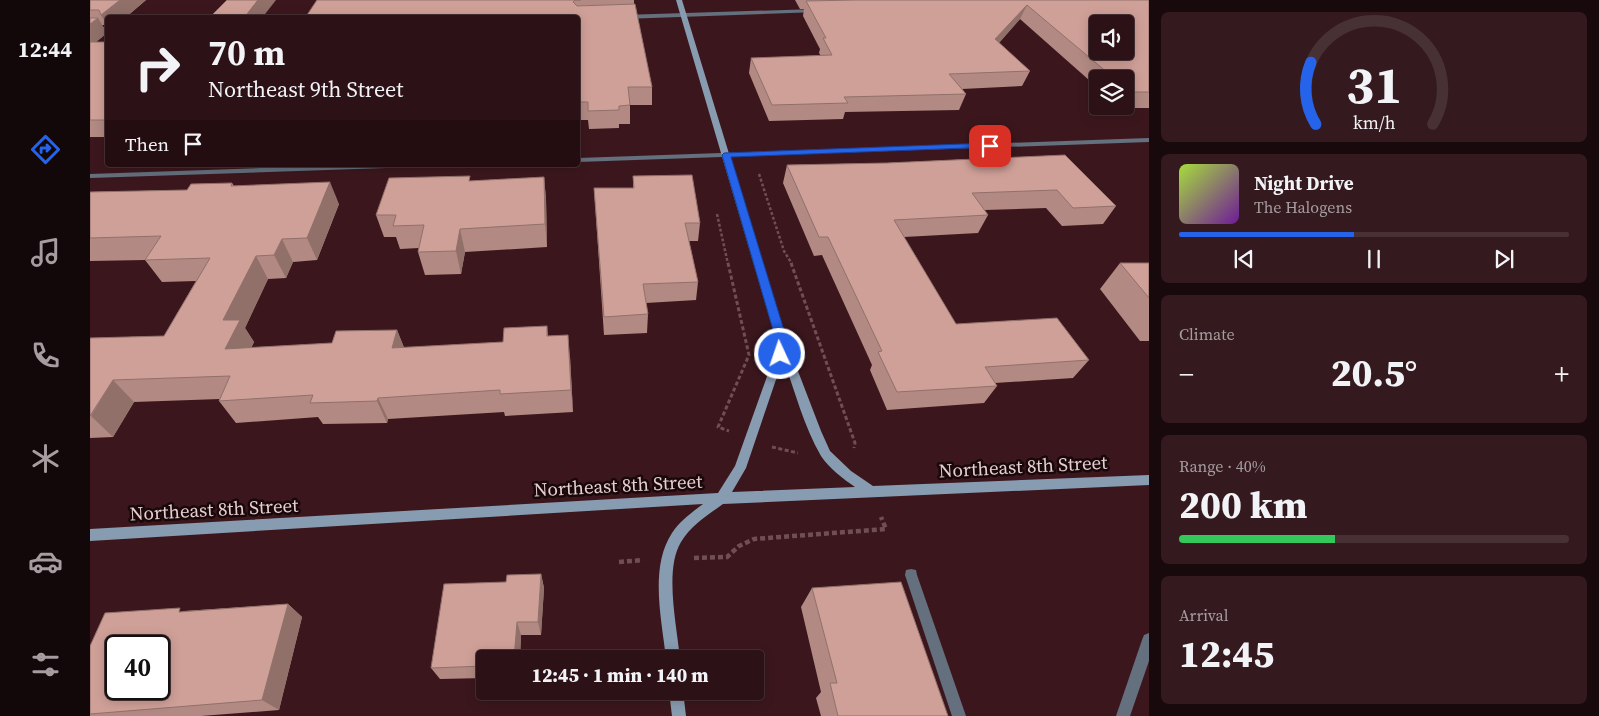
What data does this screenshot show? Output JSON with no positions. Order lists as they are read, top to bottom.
{
  "streets": {
    "street": ["Northeast 8th Street"]
  },
  "page": {
    "tabs": "12:44",
    "turn": ["70 m", "Northeast 9th Street"],
    "then": "Then",
    "song": ["Night Drive", "The Halogens"],
    "tile": [
      "Climate",
      ["Range · 40%", "200 km"],
      ["Arrival", "12:45"]
    ],
    "heat": ["−", "20.5°", "+"],
    "limit": "40",
    "trip": "12:45 · 1 min · 140 m",
    "gauge": ["31", "km/h"]
  }
}
